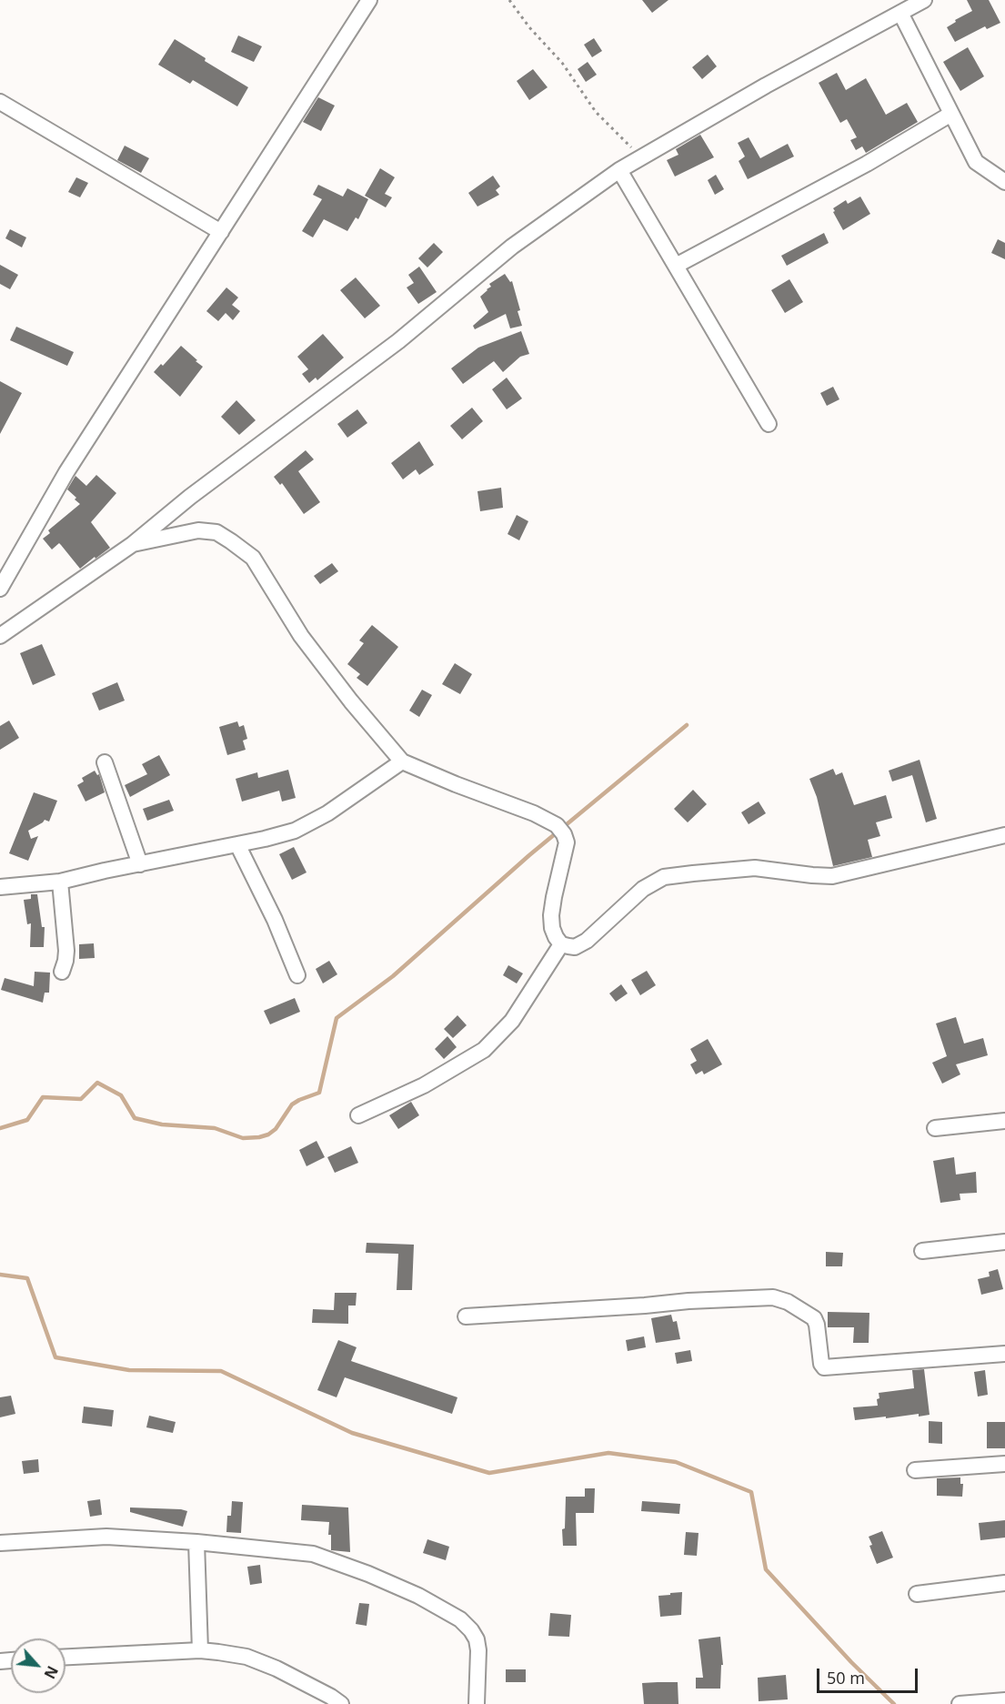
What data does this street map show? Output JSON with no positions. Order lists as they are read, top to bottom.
{
  "scale_bar": "50 m",
  "north": "bottom right"
}
